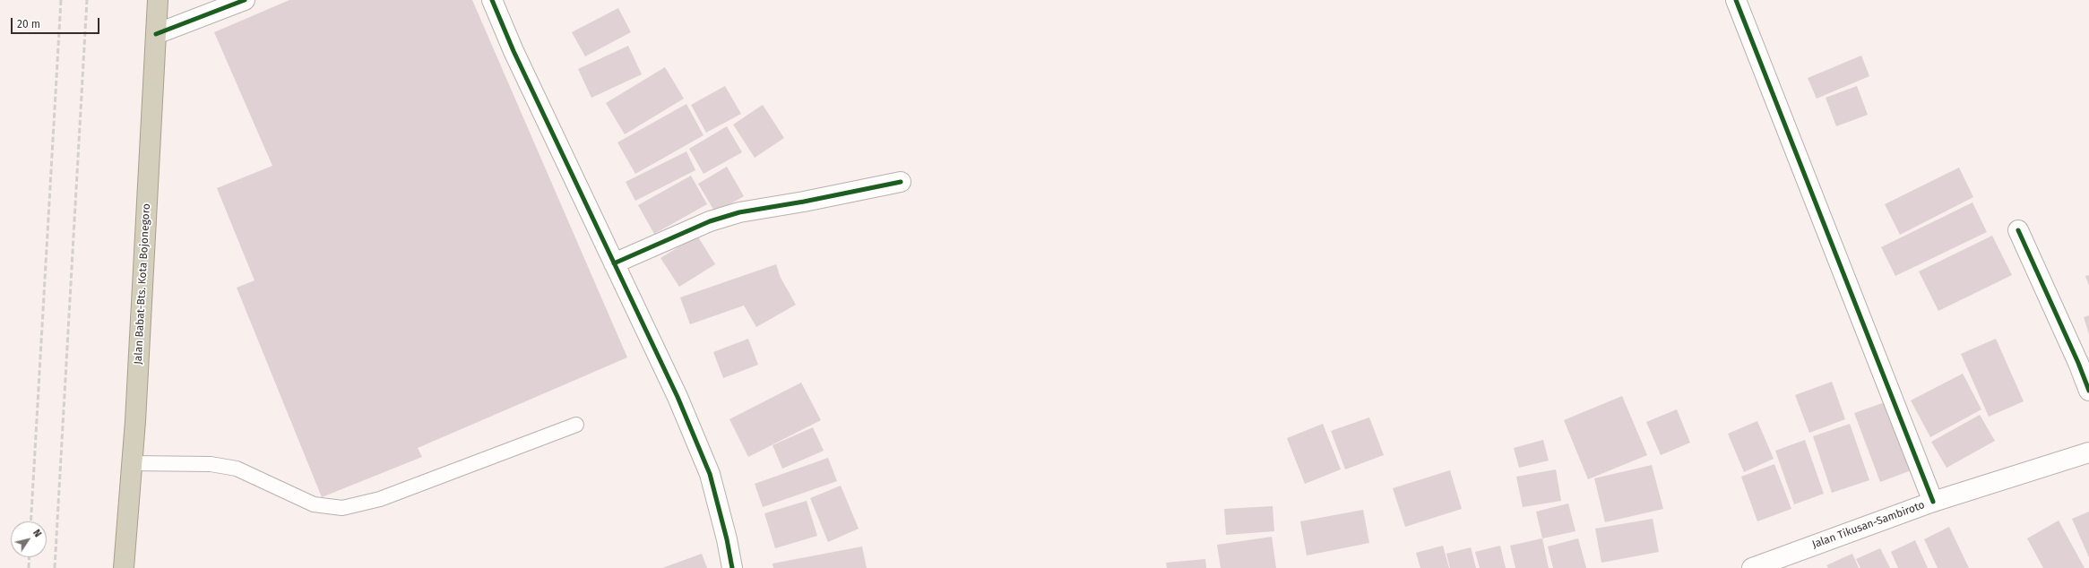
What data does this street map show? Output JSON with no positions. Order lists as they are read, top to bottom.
{
  "streets": {
    "highway": ["Jalan Babat-Bts. Kota Bojonegoro"],
    "street": ["Jalan Tikusan-Sambiroto"]
  },
  "scale_bar": "20 m",
  "north": "top right"
}
